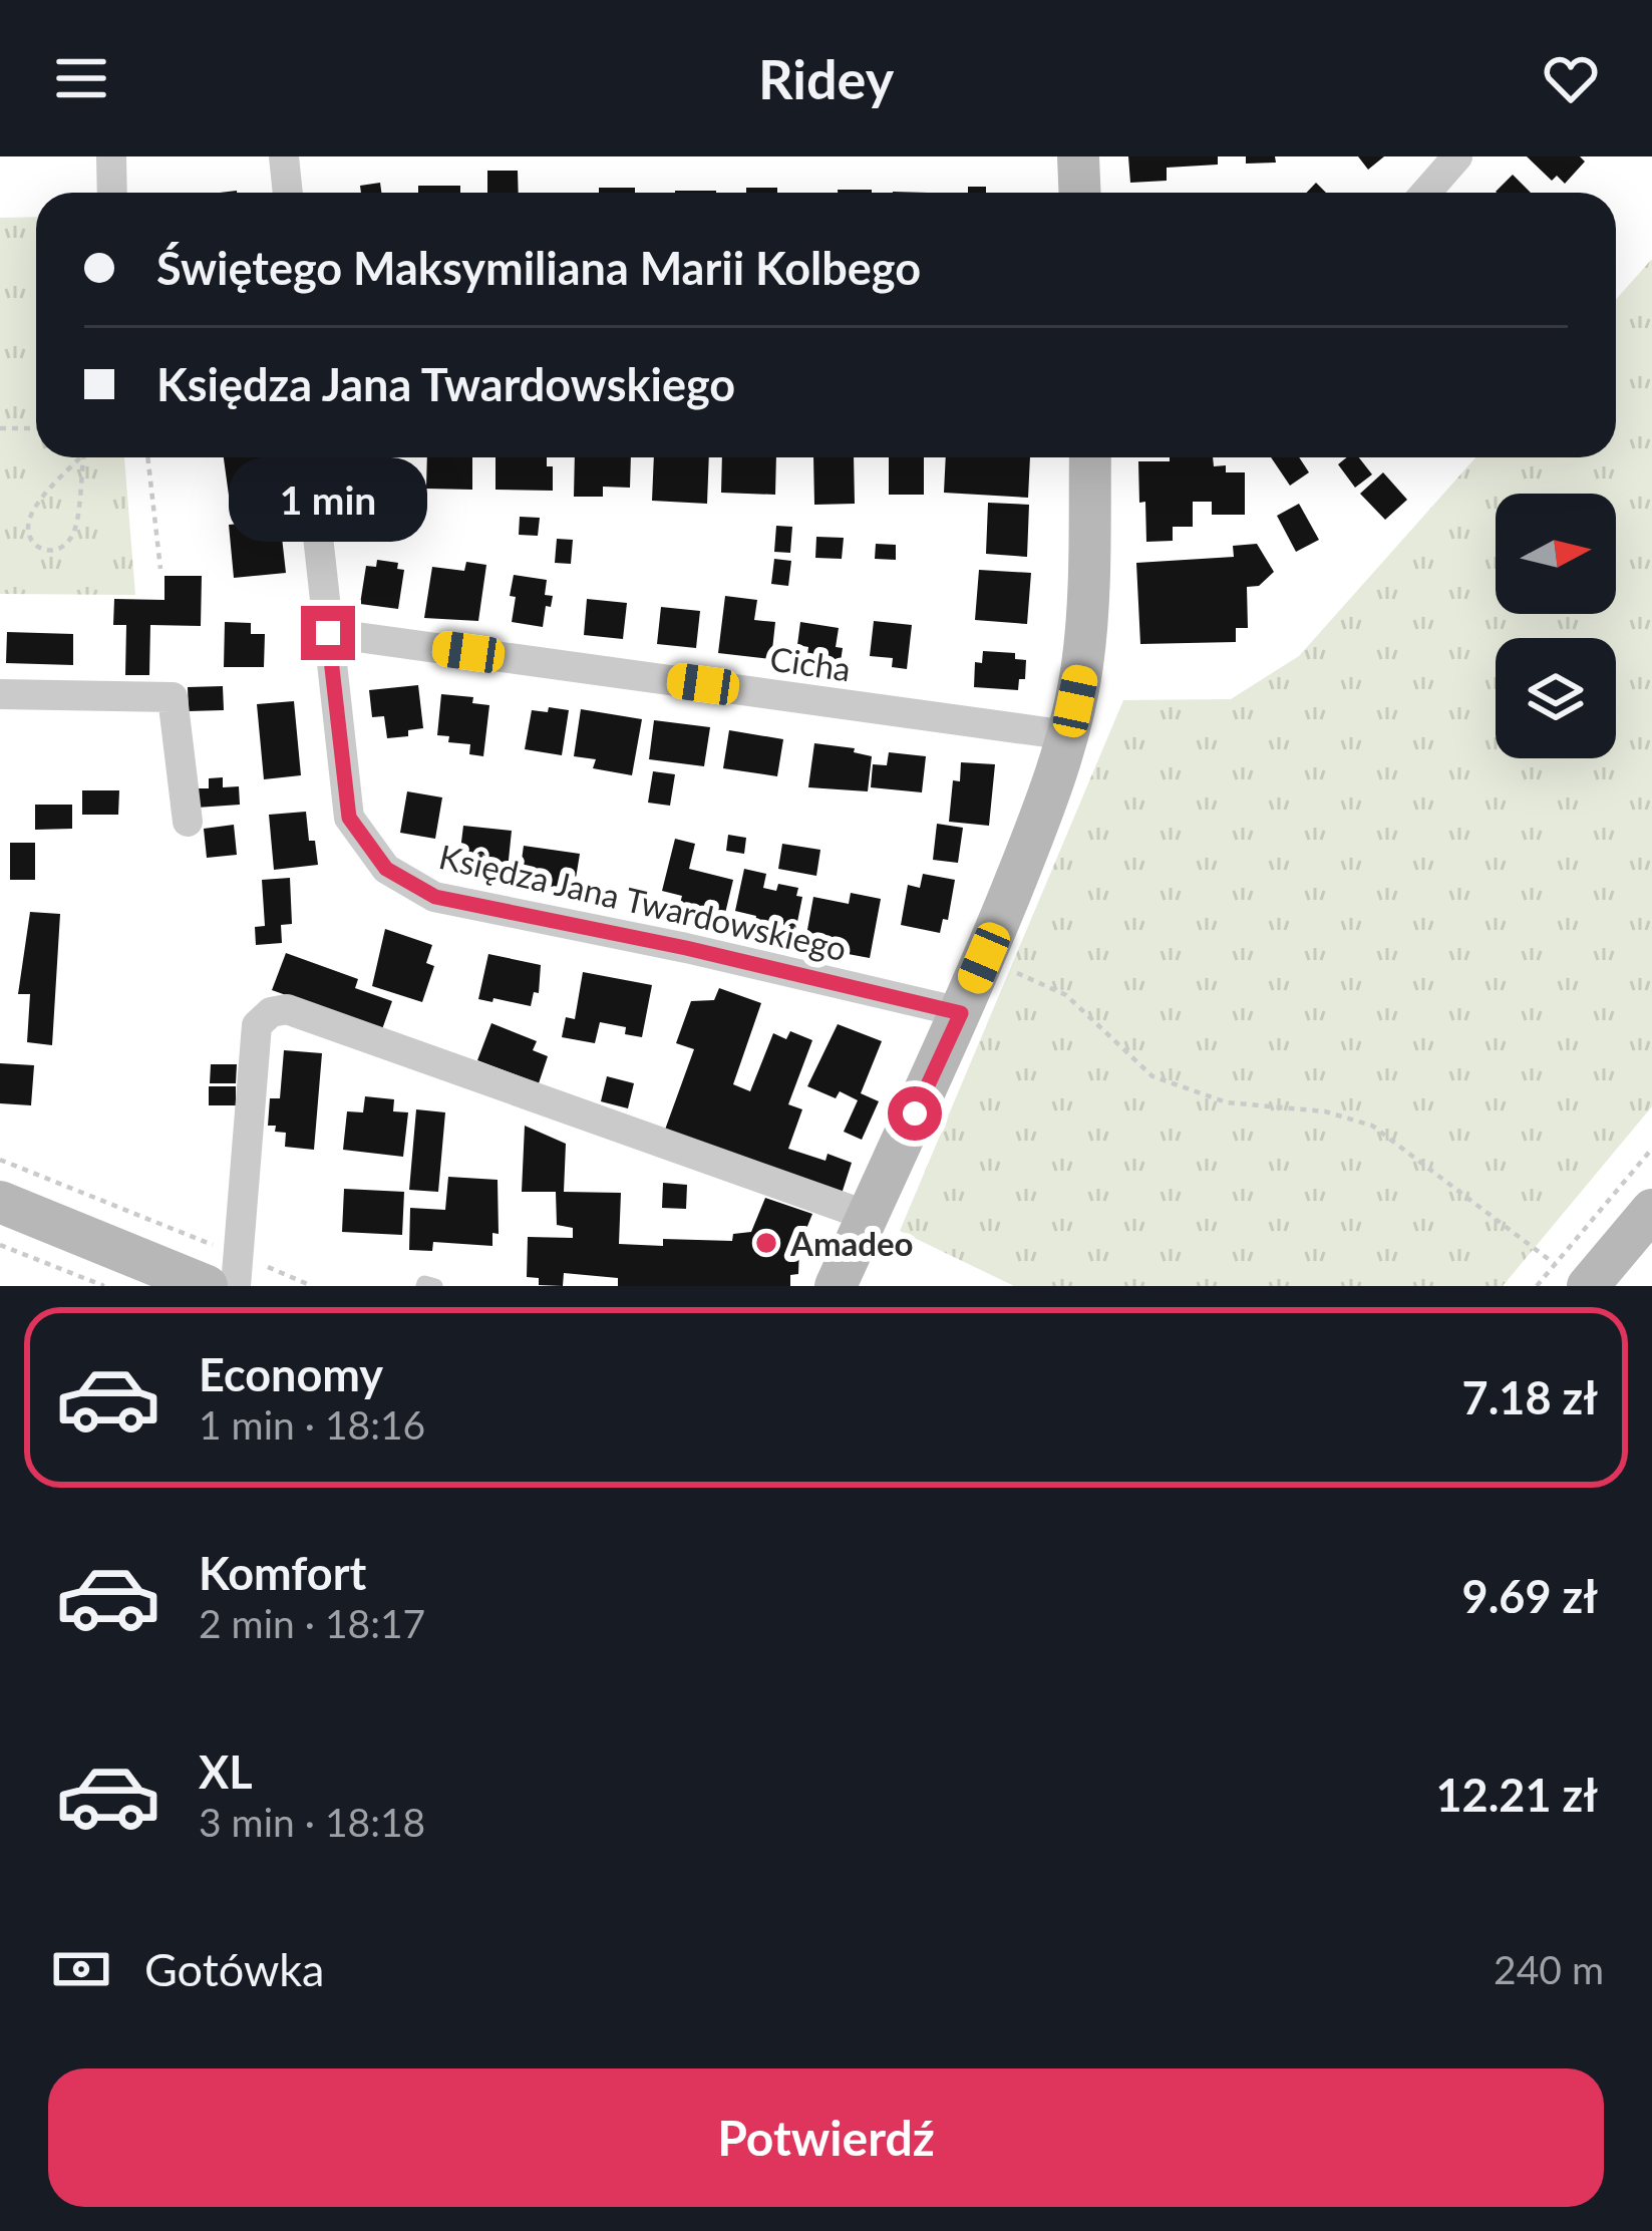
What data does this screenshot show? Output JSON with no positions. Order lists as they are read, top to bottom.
{
  "streets": {
    "street": ["Cicha", "Księdza Jana Twardowskiego"]
  },
  "crossings": [
    ["Cicha", "Księdza Jana Twardowskiego"]
  ],
  "places": ["Amadeo"],
  "north": "right",
  "page": {
    "header": "Ridey",
    "banner": ["Świętego Maksymiliana Marii Kolbego", "Księdza Jana Twardowskiego"],
    "bubble": "1 min",
    "list": [
      {
        "name": "Economy",
        "note": "1 min · 18:16",
        "value": "7.18 zł"
      },
      {
        "name": "Komfort",
        "note": "2 min · 18:17",
        "value": "9.69 zł"
      },
      {
        "name": "XL",
        "note": "3 min · 18:18",
        "value": "12.21 zł"
      }
    ],
    "pay": ["Gotówka", "240 m"],
    "buttons": "Potwierdź"
  }
}
